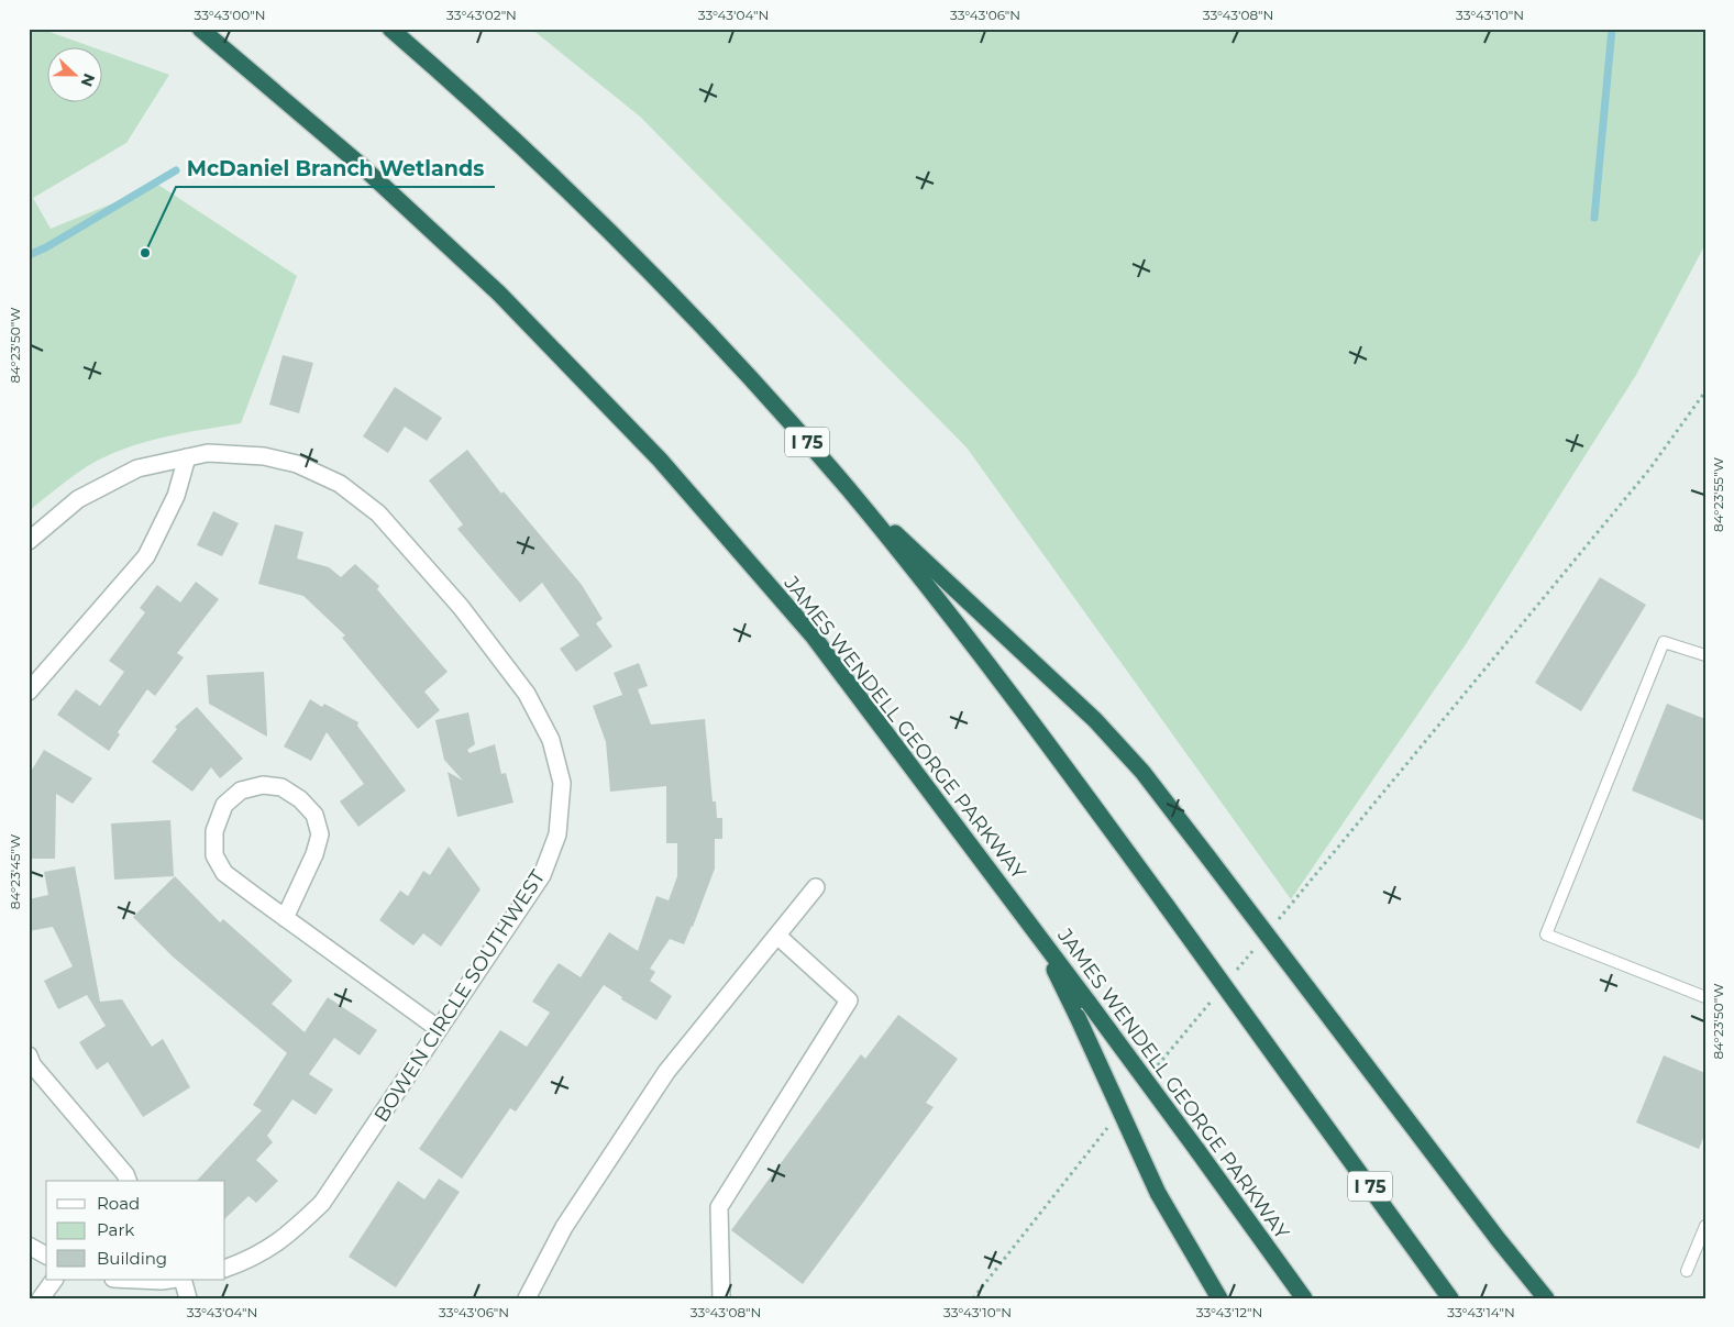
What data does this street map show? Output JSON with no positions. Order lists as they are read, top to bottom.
{
  "streets": {
    "highway": ["I 75", "JAMES WENDELL GEORGE PARKWAY"],
    "street": ["BOWEN CIRCLE SOUTHWEST"]
  },
  "places": ["McDaniel Branch Wetlands"],
  "legend": ["Road", "Park", "Building"],
  "north": "right",
  "coordinates": [
    "33°43'00\"N",
    "33°43'02\"N",
    "33°43'04\"N",
    "33°43'06\"N",
    "33°43'08\"N",
    "33°43'10\"N",
    "84°23'50\"W",
    "84°23'55\"W",
    "84°23'45\"W",
    "33°43'12\"N",
    "33°43'14\"N"
  ]
}
